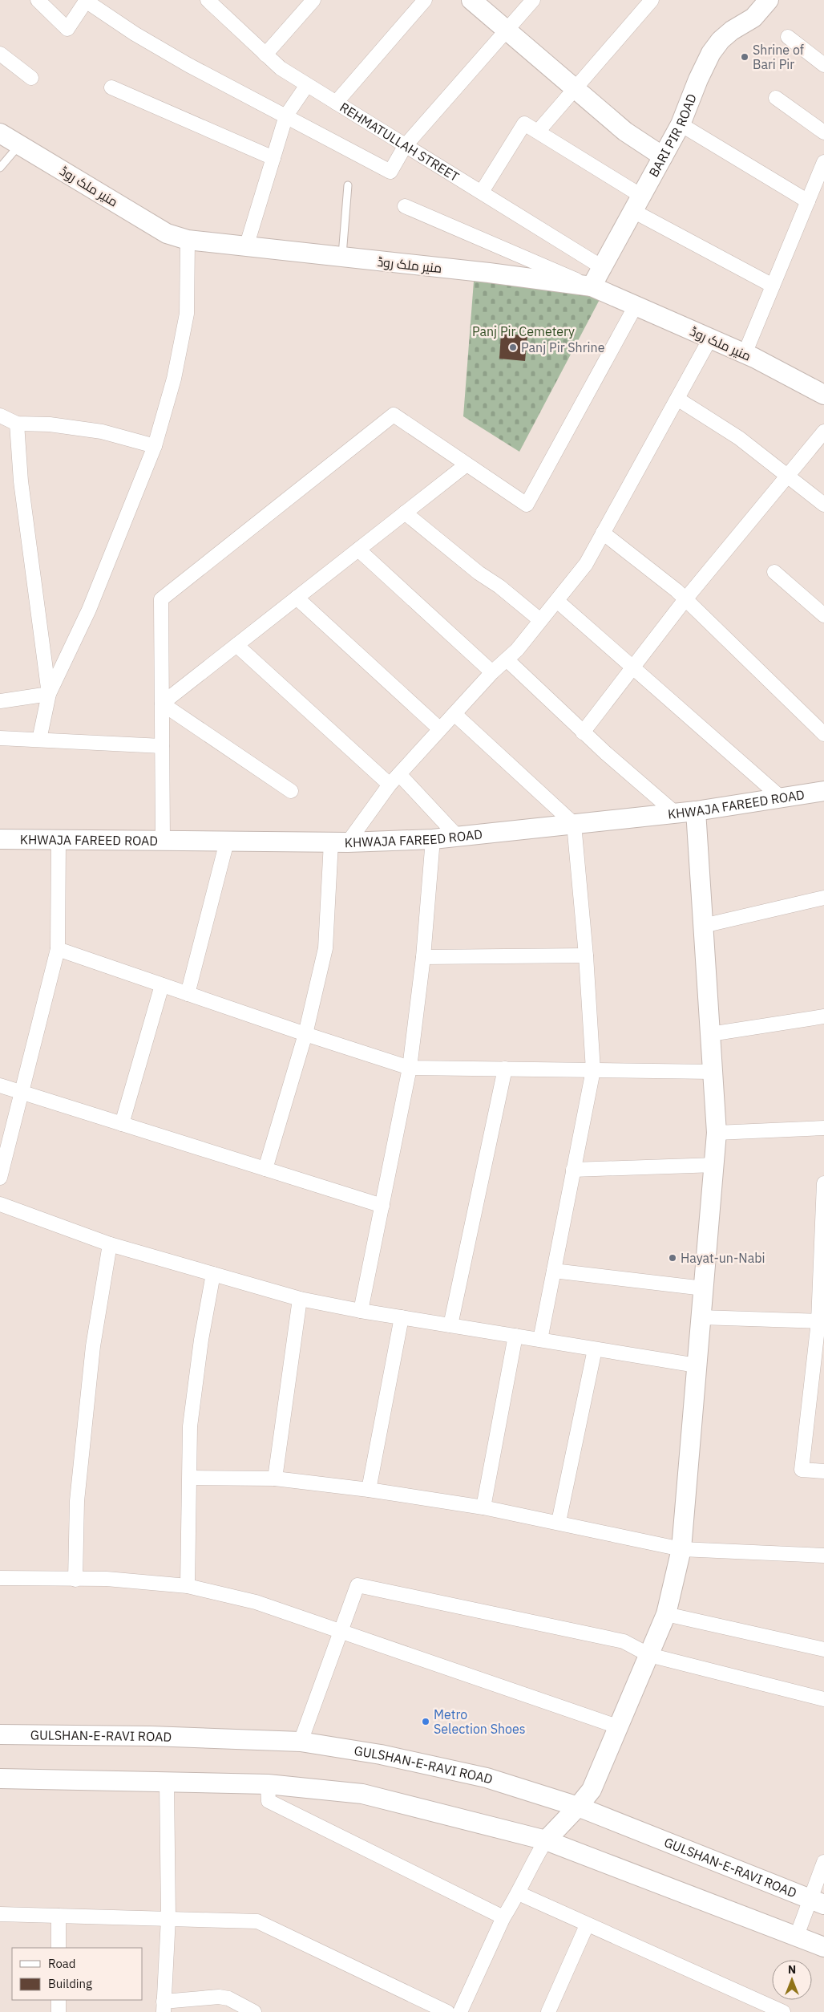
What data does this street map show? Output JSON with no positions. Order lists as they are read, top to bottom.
{
  "streets": {
    "street": [
      "BARI PIR ROAD",
      "REHMATULLAH STREET",
      "منیر ملک روڈ",
      "KHWAJA FAREED ROAD",
      "GULSHAN-E-RAVI ROAD"
    ]
  },
  "crossings": [
    ["BARI PIR ROAD", "REHMATULLAH STREET"],
    ["BARI PIR ROAD", "منیر ملک روڈ"]
  ],
  "parks": ["Panj Pir Cemetery"],
  "places": [
    "Shrine of Bari Pir",
    "Panj Pir Shrine",
    "Hayat-un-Nabi",
    "Metro Selection Shoes"
  ],
  "legend": ["Road", "Building"],
  "north": "top"
}
